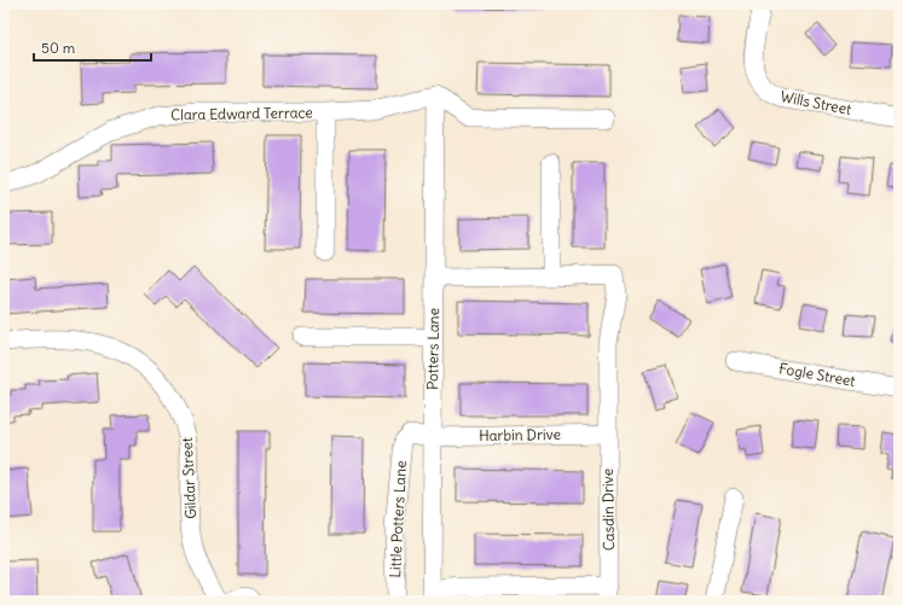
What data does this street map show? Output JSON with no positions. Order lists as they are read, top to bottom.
{
  "streets": {
    "street": [
      "Wills Street",
      "Clara Edward Terrace",
      "Potters Lane",
      "Fogle Street",
      "Harbin Drive",
      "Gildar Street",
      "Casdin Drive",
      "Little Potters Lane"
    ]
  },
  "crossings": [
    ["Clara Edward Terrace", "Potters Lane"],
    ["Potters Lane", "Harbin Drive"],
    ["Potters Lane", "Little Potters Lane"],
    ["Harbin Drive", "Casdin Drive"],
    ["Harbin Drive", "Little Potters Lane"]
  ],
  "scale_bar": "50 m"
}
